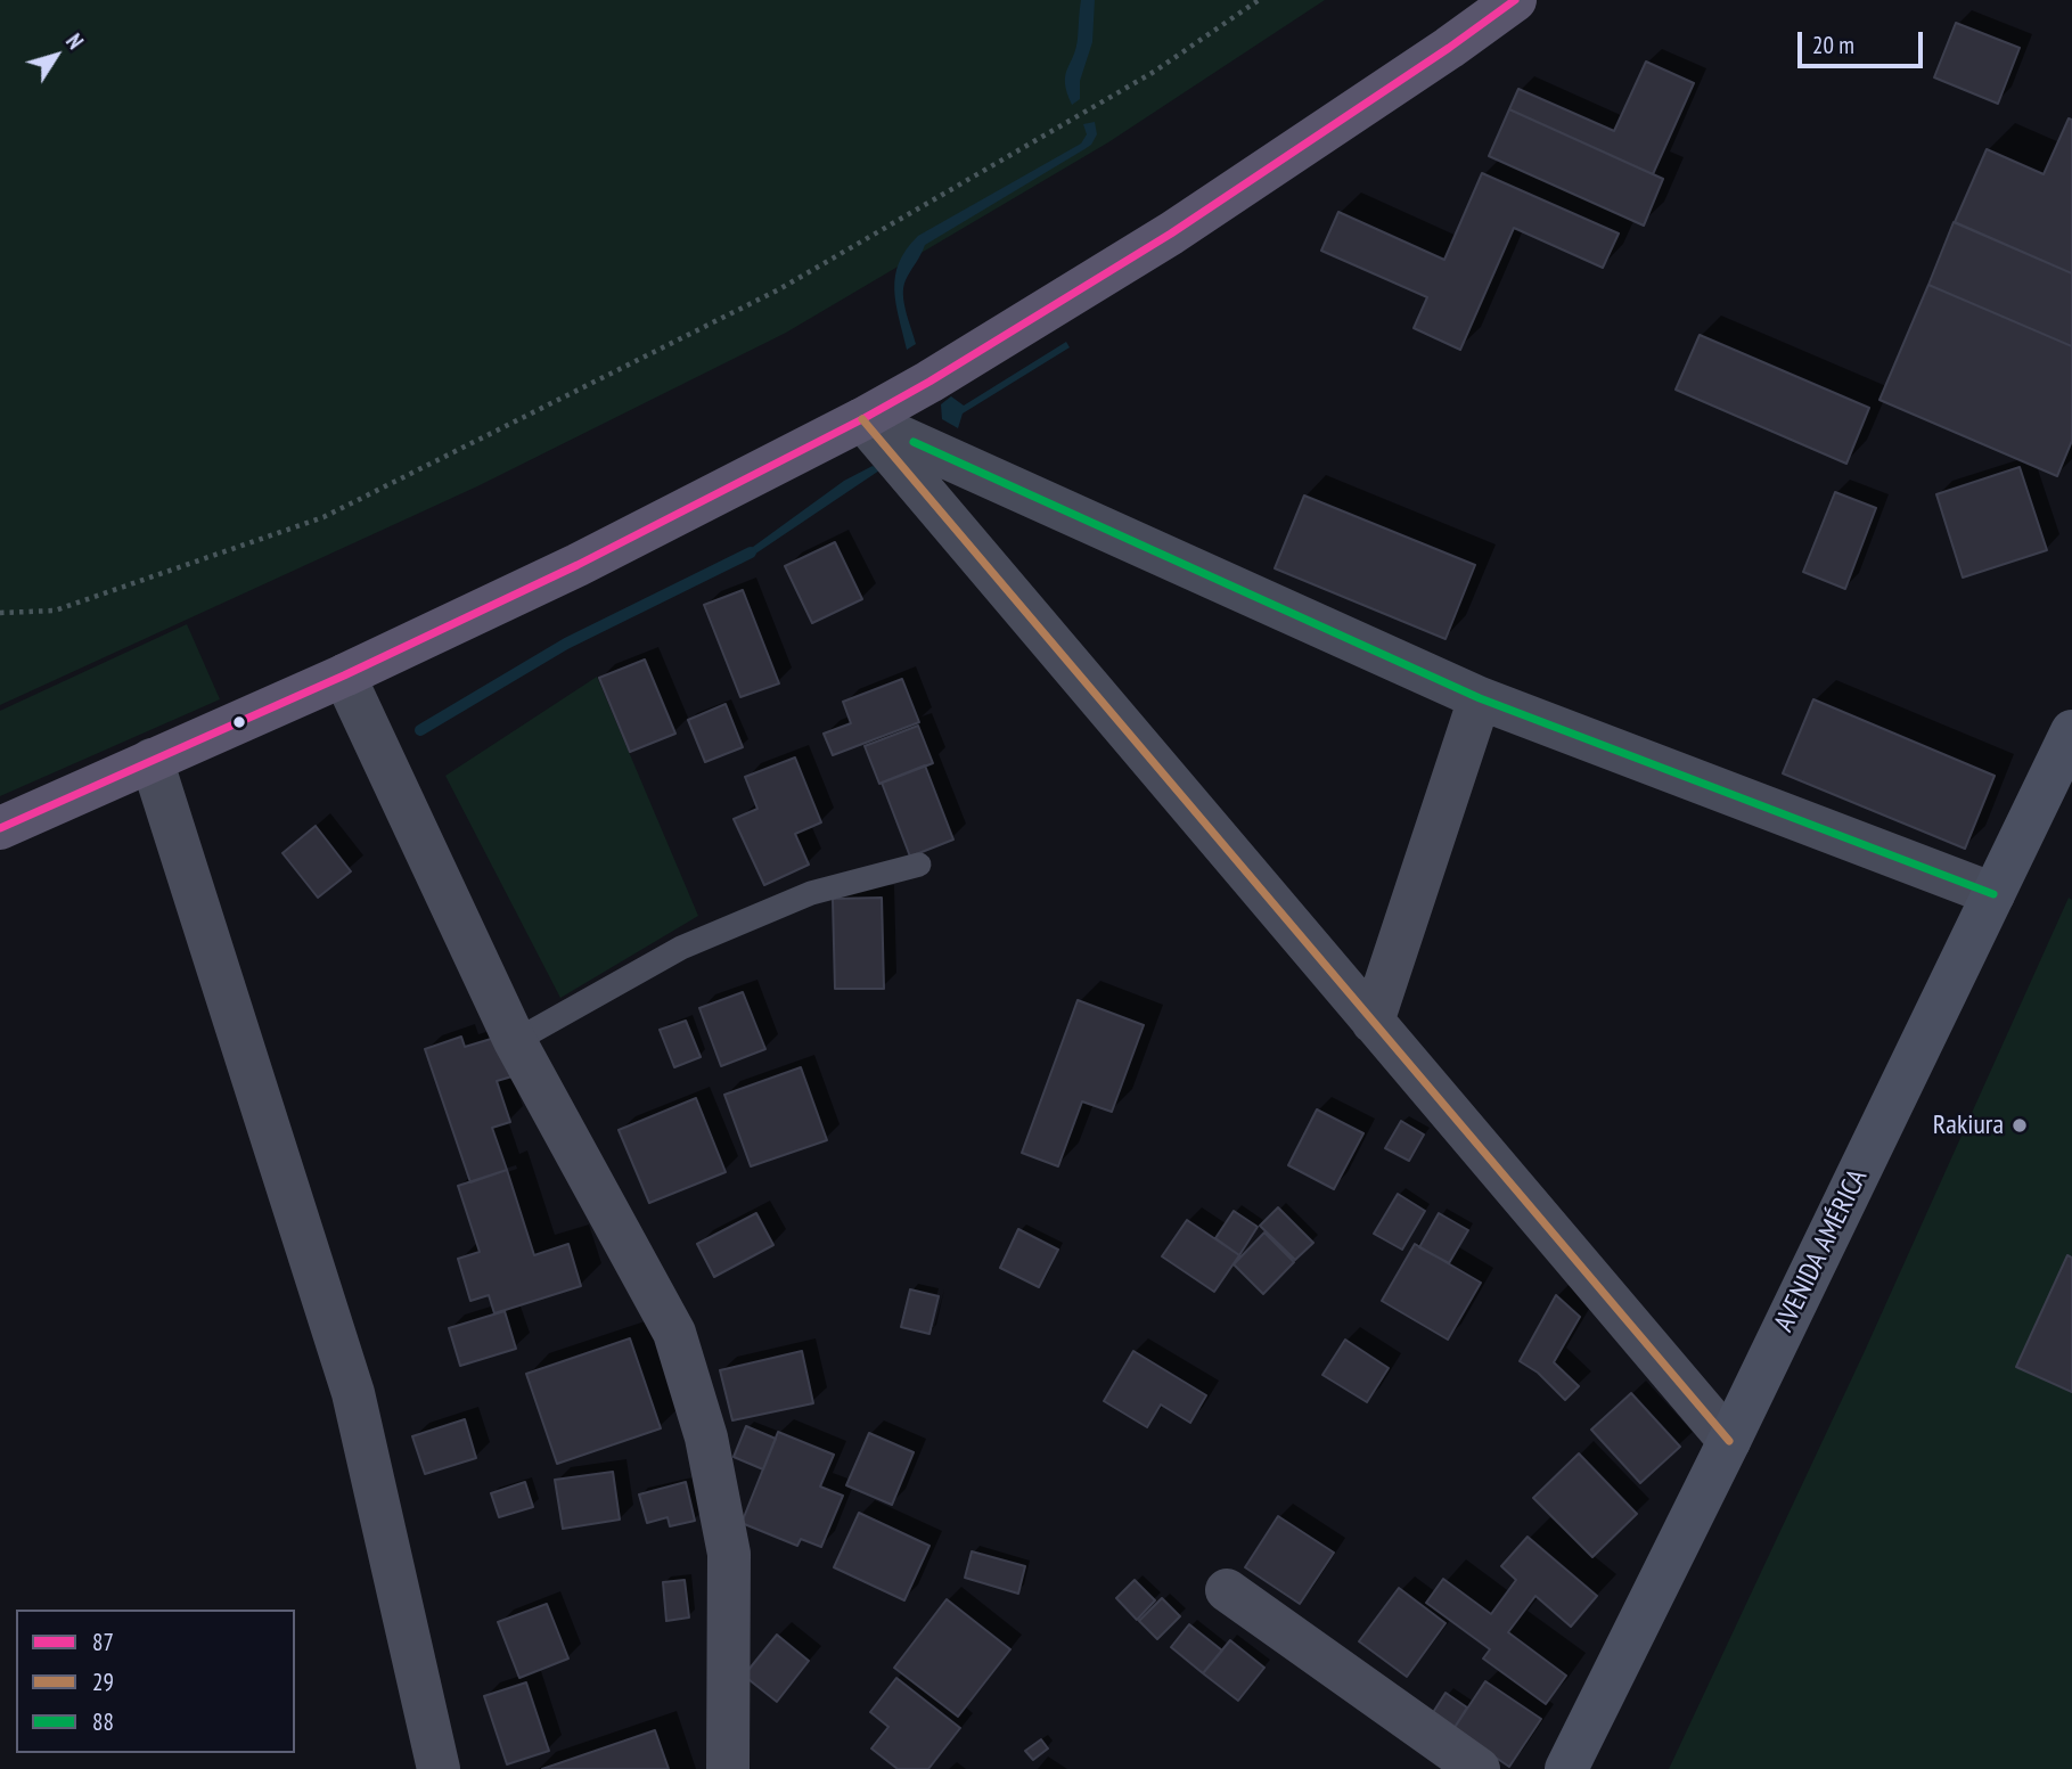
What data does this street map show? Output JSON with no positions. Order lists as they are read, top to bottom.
{
  "streets": {
    "main road": ["AVENIDA AMÉRICA"]
  },
  "places": ["Rakiura"],
  "lines": ["transit line 87", "transit line 29", "transit line 88"],
  "legend": ["87", "29", "88"],
  "scale_bar": "20 m",
  "north": "top right"
}
